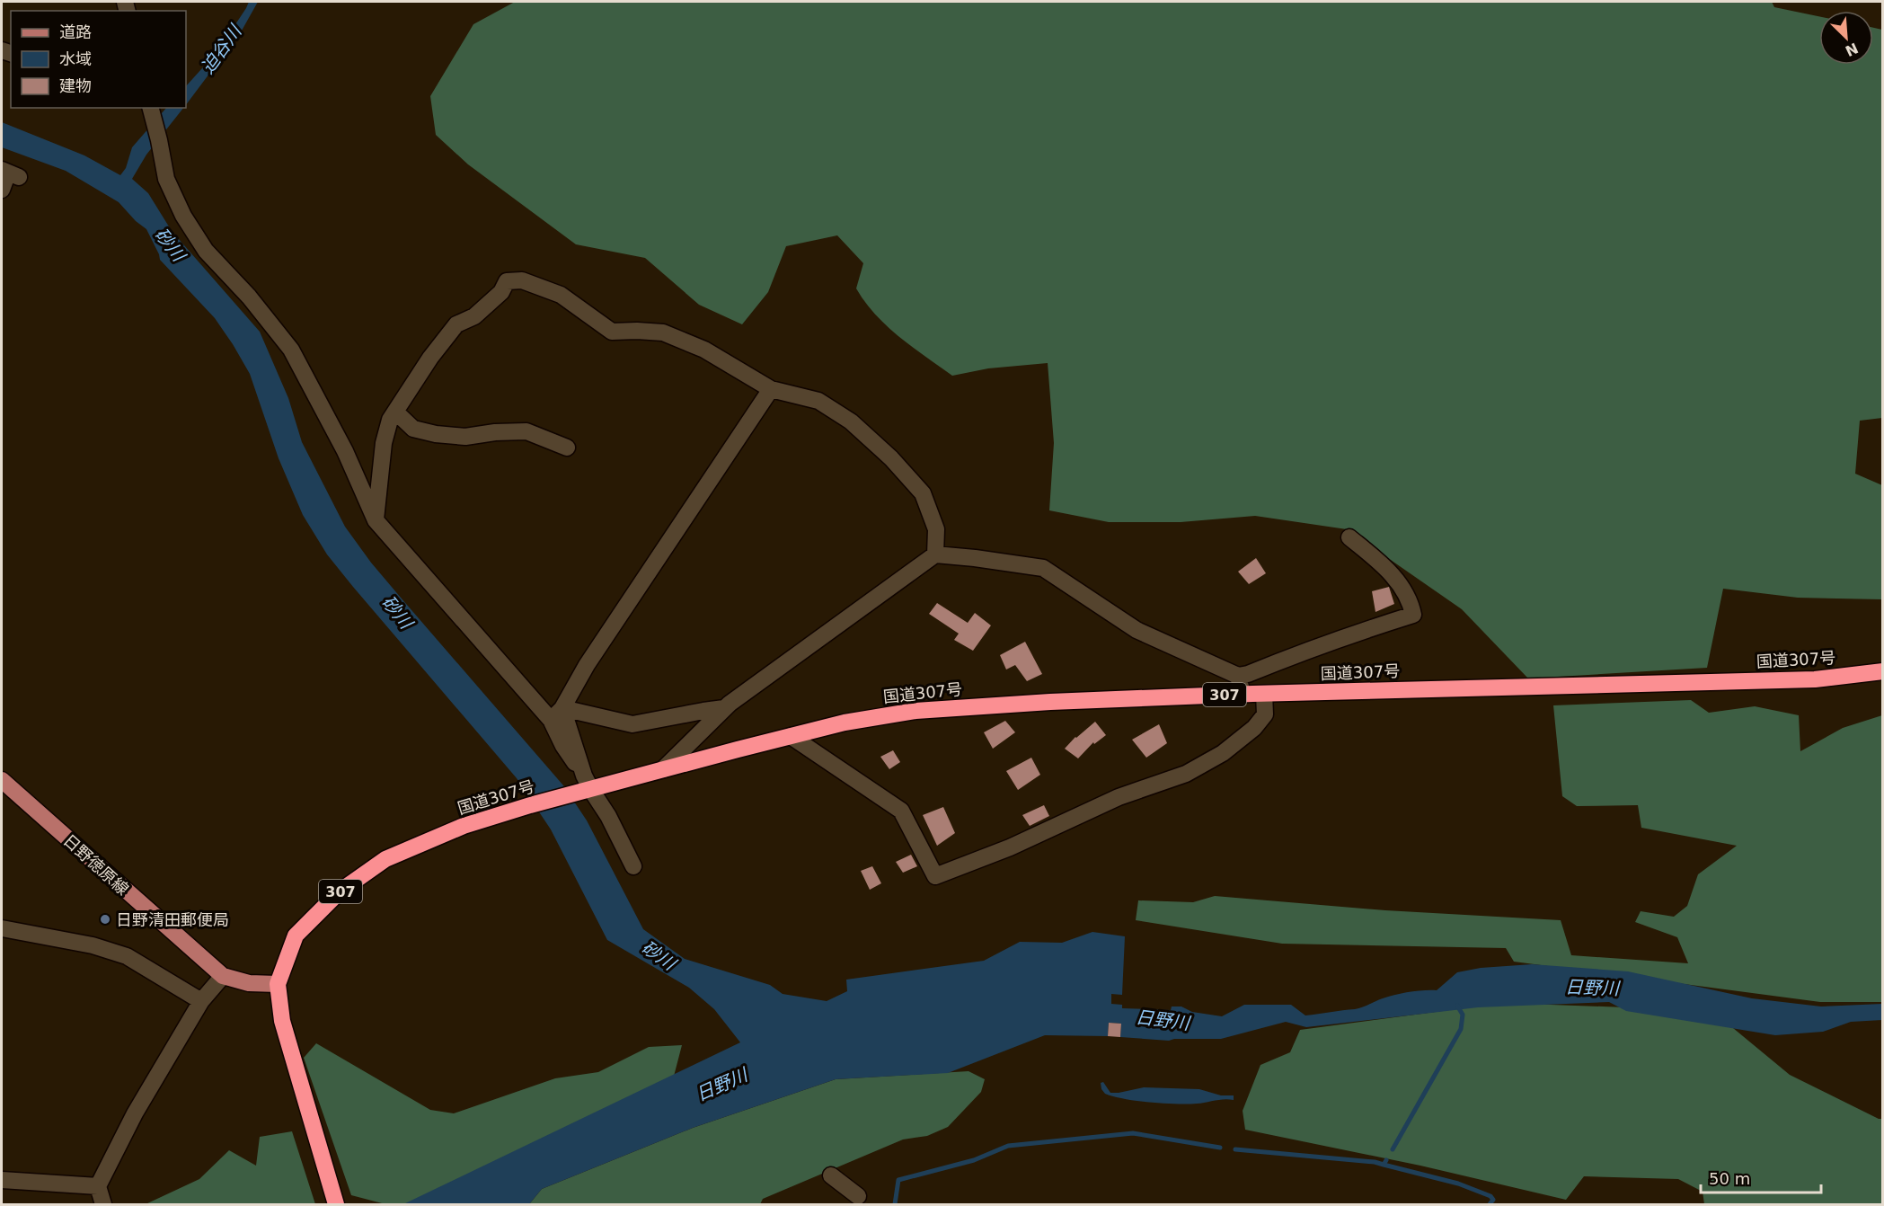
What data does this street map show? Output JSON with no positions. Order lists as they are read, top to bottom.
{
  "streets": {
    "highway": ["国道307号", "307"],
    "main road": ["日野徳原線"]
  },
  "crossings": [
    ["国道307号", "日野徳原線"]
  ],
  "water": ["迫谷川", "砂川", "日野川"],
  "places": ["日野清田郵便局"],
  "legend": ["道路", "水域", "建物"],
  "scale_bar": "50 m",
  "north": "bottom right"
}
